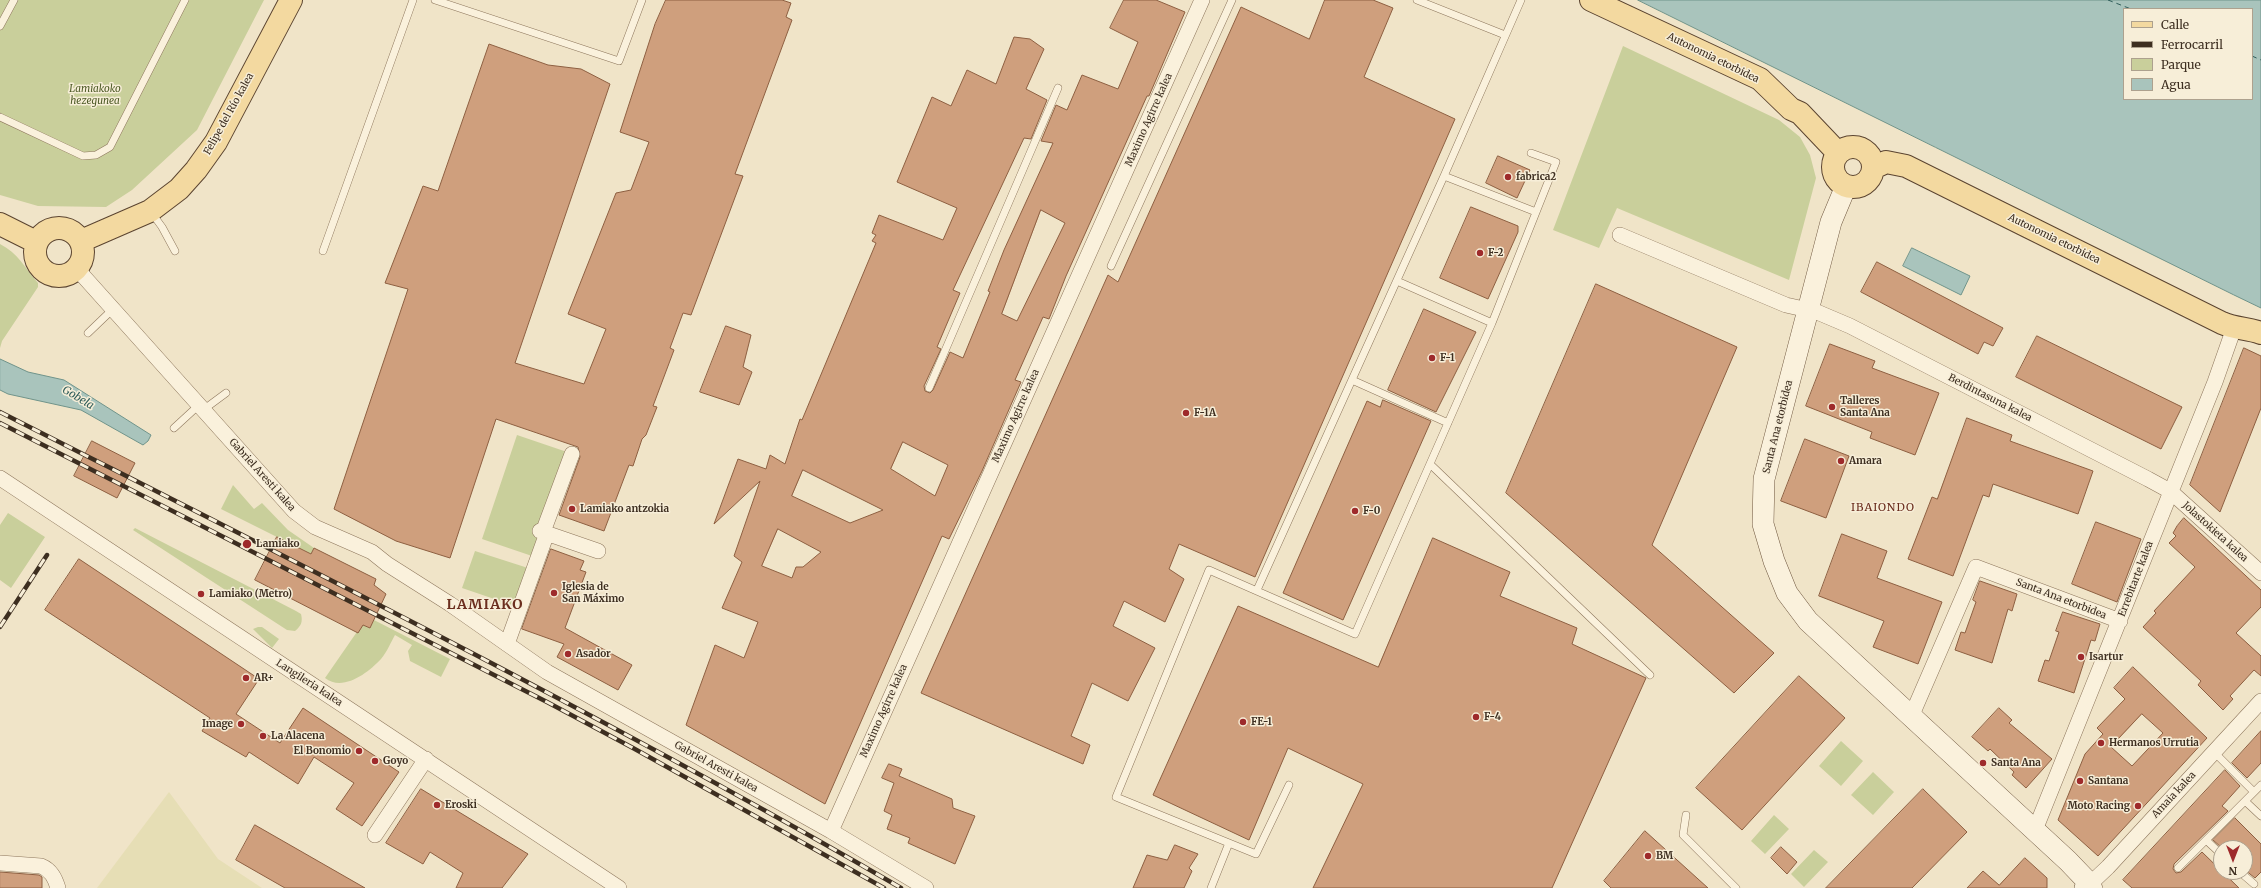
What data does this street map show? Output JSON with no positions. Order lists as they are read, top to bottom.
{
  "streets": {
    "main road": ["Autonomia etorbidea", "Felipe del Río kalea"],
    "street": [
      "Maximo Agirre kalea",
      "Berdintasuna kalea",
      "Santa Ana etorbidea",
      "Gabriel Aresti kalea",
      "Jolastokieta kalea",
      "Errebitarte kalea",
      "Langileria kalea",
      "Amaia kalea"
    ]
  },
  "crossings": [
    ["Autonomia etorbidea", "Santa Ana etorbidea"],
    ["Autonomia etorbidea", "Errebitarte kalea"],
    ["Felipe del Río kalea", "Gabriel Aresti kalea"],
    ["Maximo Agirre kalea", "Gabriel Aresti kalea"],
    ["Berdintasuna kalea", "Santa Ana etorbidea"],
    ["Berdintasuna kalea", "Jolastokieta kalea"],
    ["Berdintasuna kalea", "Errebitarte kalea"],
    ["Santa Ana etorbidea", "Errebitarte kalea"],
    ["Santa Ana etorbidea", "Amaia kalea"],
    ["Jolastokieta kalea", "Errebitarte kalea"]
  ],
  "districts": ["IBAIONDO", "LAMIAKO"],
  "water": ["Gobela"],
  "parks": ["Lamiakoko hezegunea"],
  "places": [
    "fabrica2",
    "F-2",
    "F-1",
    "Talleres Santa Ana",
    "F-1A",
    "Amara",
    "Lamiako antzokia",
    "F-0",
    "Lamiako",
    "Iglesia de San Máximo",
    "Lamiako (Metro)",
    "Asador",
    "Isartur",
    "AR+",
    "F-4",
    "FE-1",
    "Image",
    "La Alacena",
    "Hermanos Urrutia",
    "El Bonomio",
    "Goyo",
    "Santa Ana",
    "Santana",
    "Eroski",
    "Moto Racing",
    "BM"
  ],
  "legend": [
    "Calle",
    "Ferrocarril",
    "Parque",
    "Agua"
  ],
  "north": "bottom"
}
